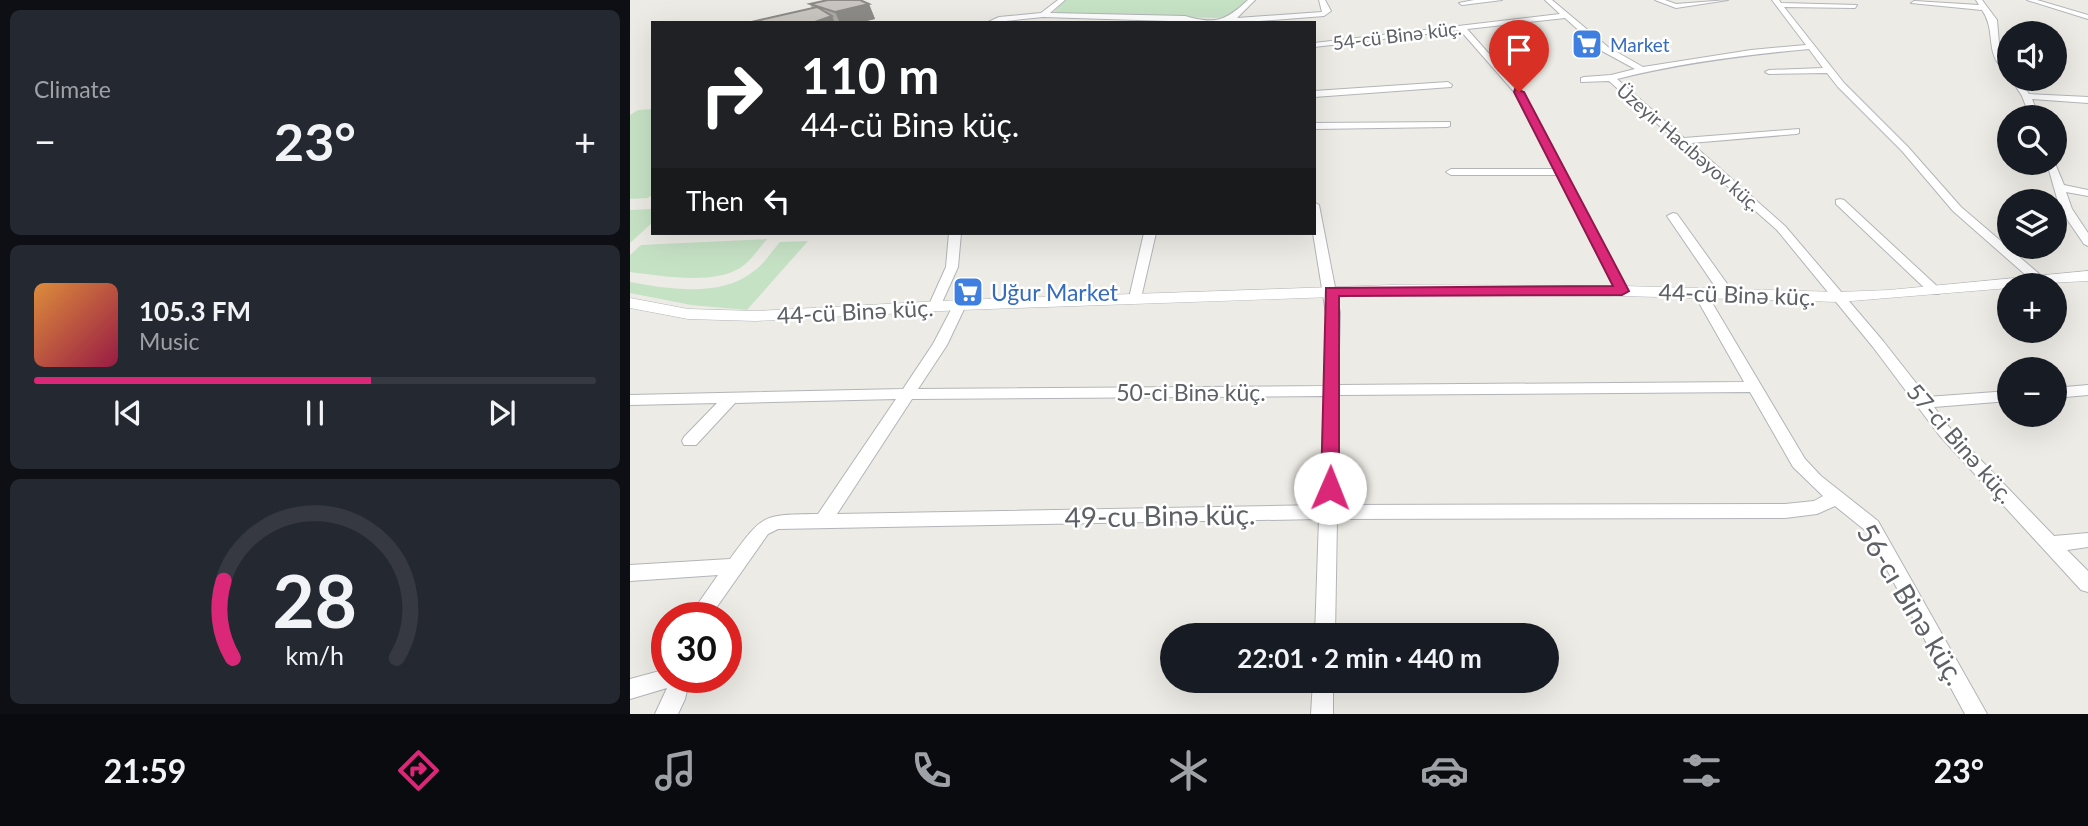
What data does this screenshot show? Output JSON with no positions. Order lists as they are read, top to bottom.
{
  "streets": {
    "street": [
      "54-cü Binə küç.",
      "Üzeyir Hacıbəyov küç.",
      "44-cü Binə küç.",
      "50-ci Binə küç.",
      "57-ci Binə küç.",
      "49-cu Binə küç.",
      "56-cı Binə küç."
    ]
  },
  "crossings": [
    ["54-cü Binə küç.", "Üzeyir Hacıbəyov küç."],
    ["Üzeyir Hacıbəyov küç.", "44-cü Binə küç."],
    ["Üzeyir Hacıbəyov küç.", "57-ci Binə küç."],
    ["44-cü Binə küç.", "57-ci Binə küç."],
    ["44-cü Binə küç.", "56-cı Binə küç."],
    ["50-ci Binə küç.", "56-cı Binə küç."],
    ["49-cu Binə küç.", "56-cı Binə küç."]
  ],
  "places": {
    "supermarket": ["Market", "Uğur Market"]
  },
  "page": {
    "tile": "Climate",
    "map_buttons": ["+", "−"],
    "turn": ["110 m", "44-cü Binə küç."],
    "heat": ["−", "23°", "+"],
    "then": "Then",
    "song": ["105.3 FM", "Music"],
    "limit": "30",
    "trip": "22:01 · 2 min · 440 m",
    "tabs": ["21:59", "23°"],
    "gauge": ["28", "km/h"]
  }
}
